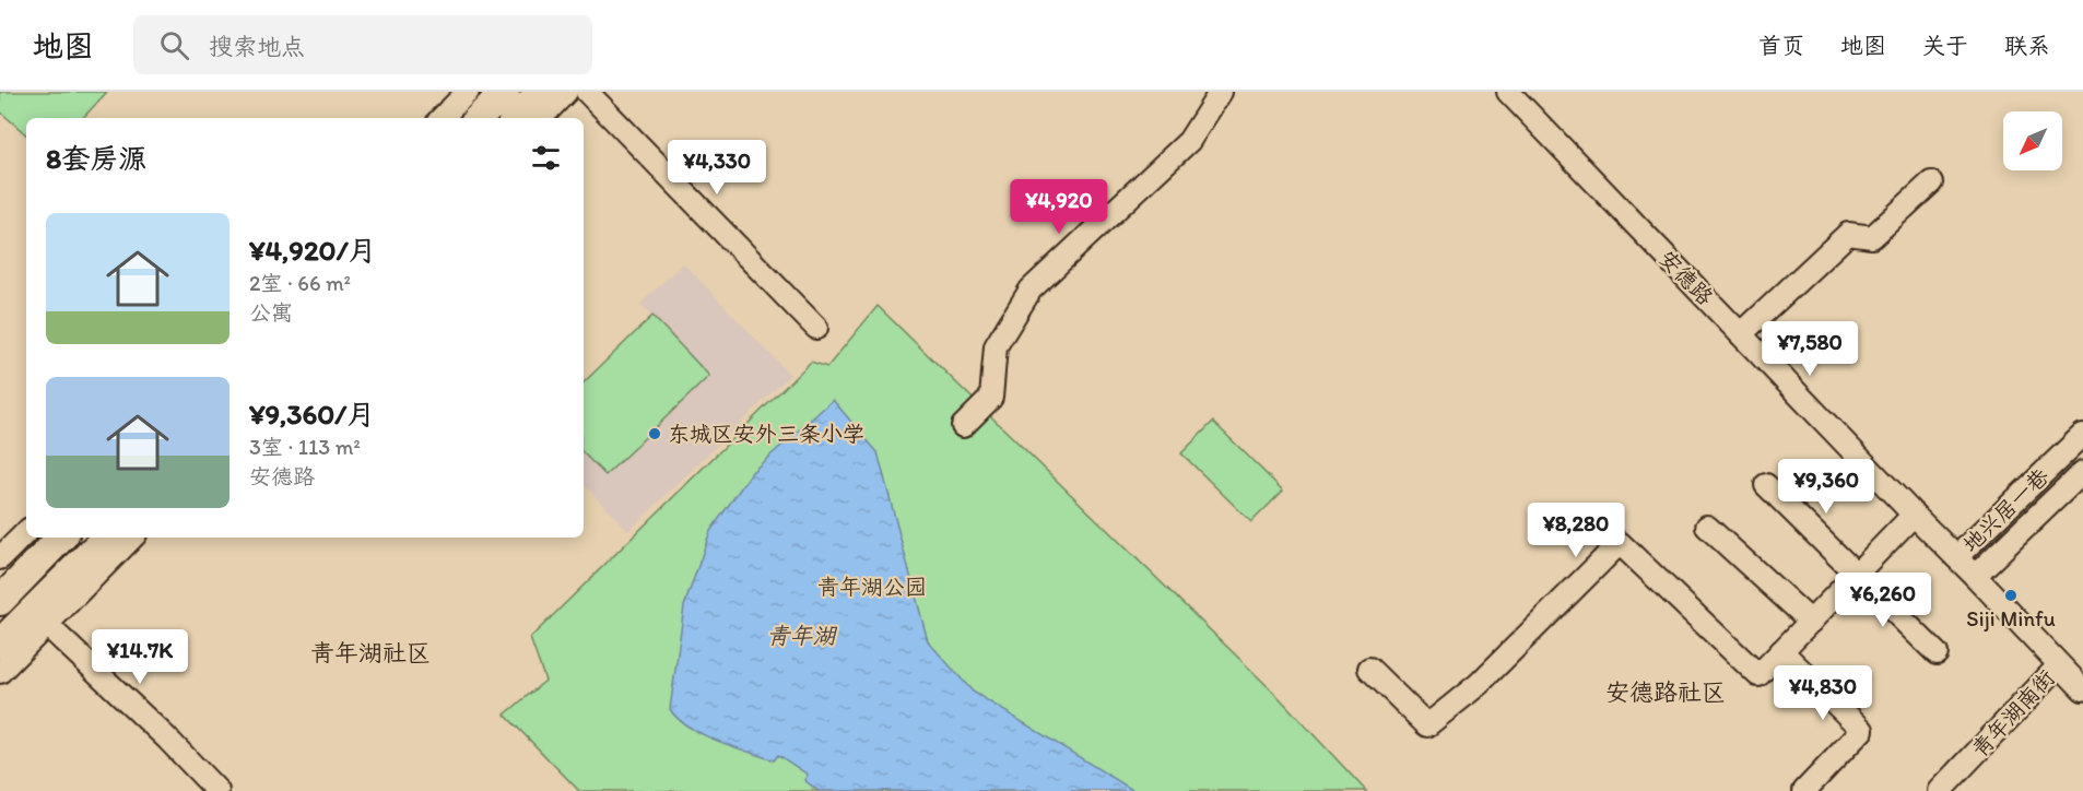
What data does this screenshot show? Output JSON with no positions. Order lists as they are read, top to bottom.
{
  "streets": {
    "street": ["安德路", "地兴居一巷", "青年湖南街"]
  },
  "crossings": [
    ["安德路", "地兴居一巷"],
    ["安德路", "青年湖南街"]
  ],
  "districts": ["青年湖社区", "安德路社区"],
  "water": ["青年湖"],
  "parks": ["青年湖公园"],
  "places": ["东城区安外三条小学", "Siji Minfu"],
  "north": "bottom left",
  "page": {
    "header": "地图",
    "search": "搜索地点",
    "nav": [
      "首页",
      "地图",
      "关于",
      "联系"
    ],
    "heading": "8套房源",
    "price": [
      "¥4,330",
      "¥4,920",
      "¥7,580",
      "¥9,360",
      "¥8,280",
      "¥6,260",
      "¥14.7K",
      "¥4,830"
    ],
    "list": [
      {
        "name": "¥4,920/月",
        "note": "2室 · 66 m² · 公寓"
      },
      {
        "name": "¥9,360/月",
        "note": "3室 · 113 m² · 安德路"
      }
    ]
  }
}
